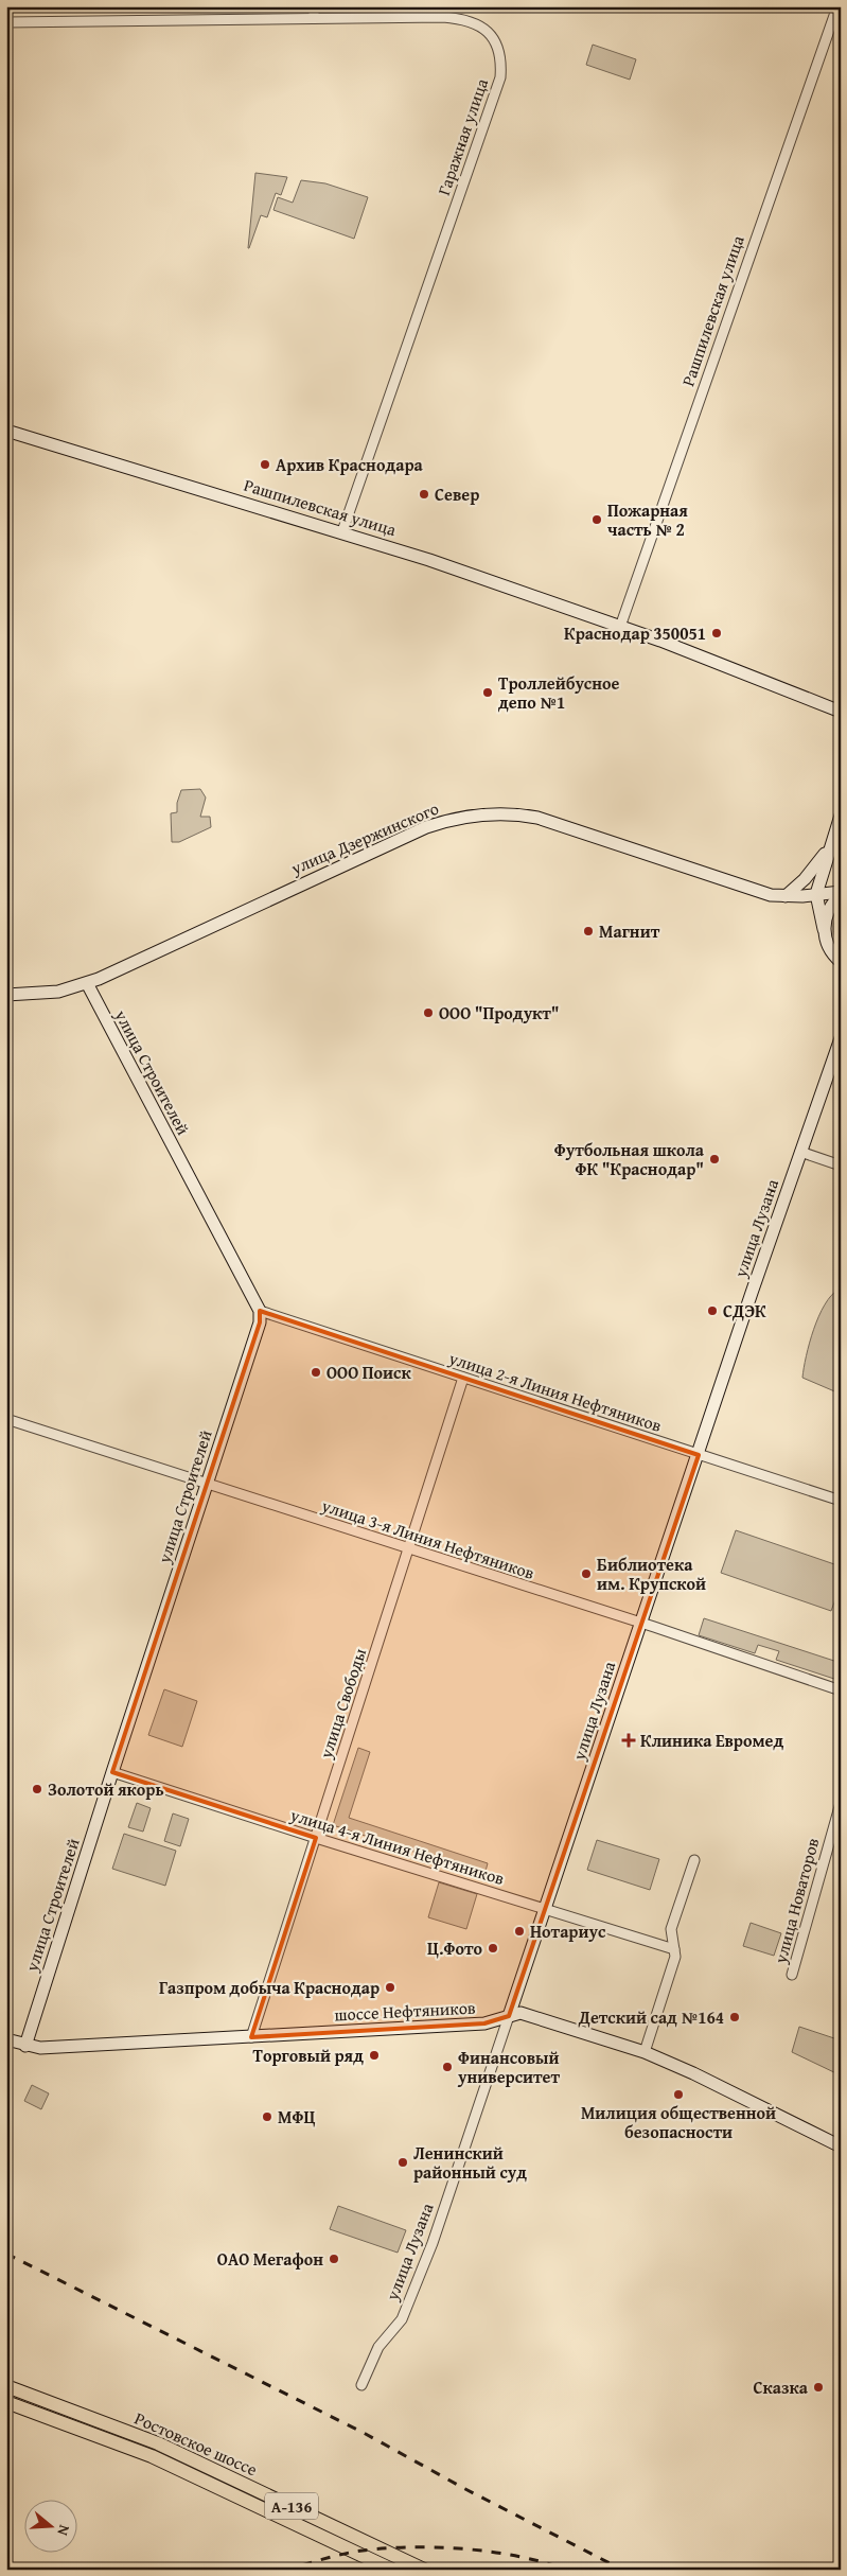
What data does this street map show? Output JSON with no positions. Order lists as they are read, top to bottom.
{
  "streets": {
    "main road": ["Ростовское шоссе", "А-136"],
    "street": [
      "Гаражная улица",
      "Рашпилевская улица",
      "улица Дзержинского",
      "улица Строителей",
      "улица Лузана",
      "улица 2-я Линия Нефтяников",
      "улица 3-я Линия Нефтяников",
      "улица Свободы",
      "улица 4-я Линия Нефтяников",
      "улица Новаторов",
      "шоссе Нефтяников"
    ]
  },
  "crossings": [
    ["Гаражная улица", "Рашпилевская улица"],
    ["улица Дзержинского", "улица Строителей"],
    ["улица Строителей", "улица 2-я Линия Нефтяников"],
    ["улица Строителей", "улица 3-я Линия Нефтяников"],
    ["улица Строителей", "улица 4-я Линия Нефтяников"],
    ["улица Строителей", "шоссе Нефтяников"],
    ["улица Лузана", "улица 2-я Линия Нефтяников"],
    ["улица Лузана", "улица 3-я Линия Нефтяников"],
    ["улица Лузана", "улица 4-я Линия Нефтяников"],
    ["улица Лузана", "шоссе Нефтяников"],
    ["улица 2-я Линия Нефтяников", "улица Свободы"],
    ["улица 3-я Линия Нефтяников", "улица Свободы"],
    ["улица Свободы", "улица 4-я Линия Нефтяников"],
    ["улица Свободы", "шоссе Нефтяников"]
  ],
  "places": {
    "other": [
      "Архив Краснодара",
      "Север",
      "Пожарная часть № 2",
      "Краснодар 350051",
      "Троллейбусное депо №1",
      "Магнит",
      "ООО \"Продукт\"",
      "Футбольная школа ФК \"Краснодар\"",
      "СДЭК",
      "ООО Поиск",
      "Библиотека им. Крупской",
      "Золотой якорь",
      "Нотариус",
      "Ц.Фото",
      "Газпром добыча Краснодар",
      "Детский сад №164",
      "Торговый ряд",
      "Финансовый университет",
      "Милиция общественной безопасности",
      "МФЦ",
      "Ленинский районный суд",
      "ОАО Мегафон",
      "Сказка"
    ],
    "health": ["Клиника Евромед"]
  },
  "north": "right"
}
